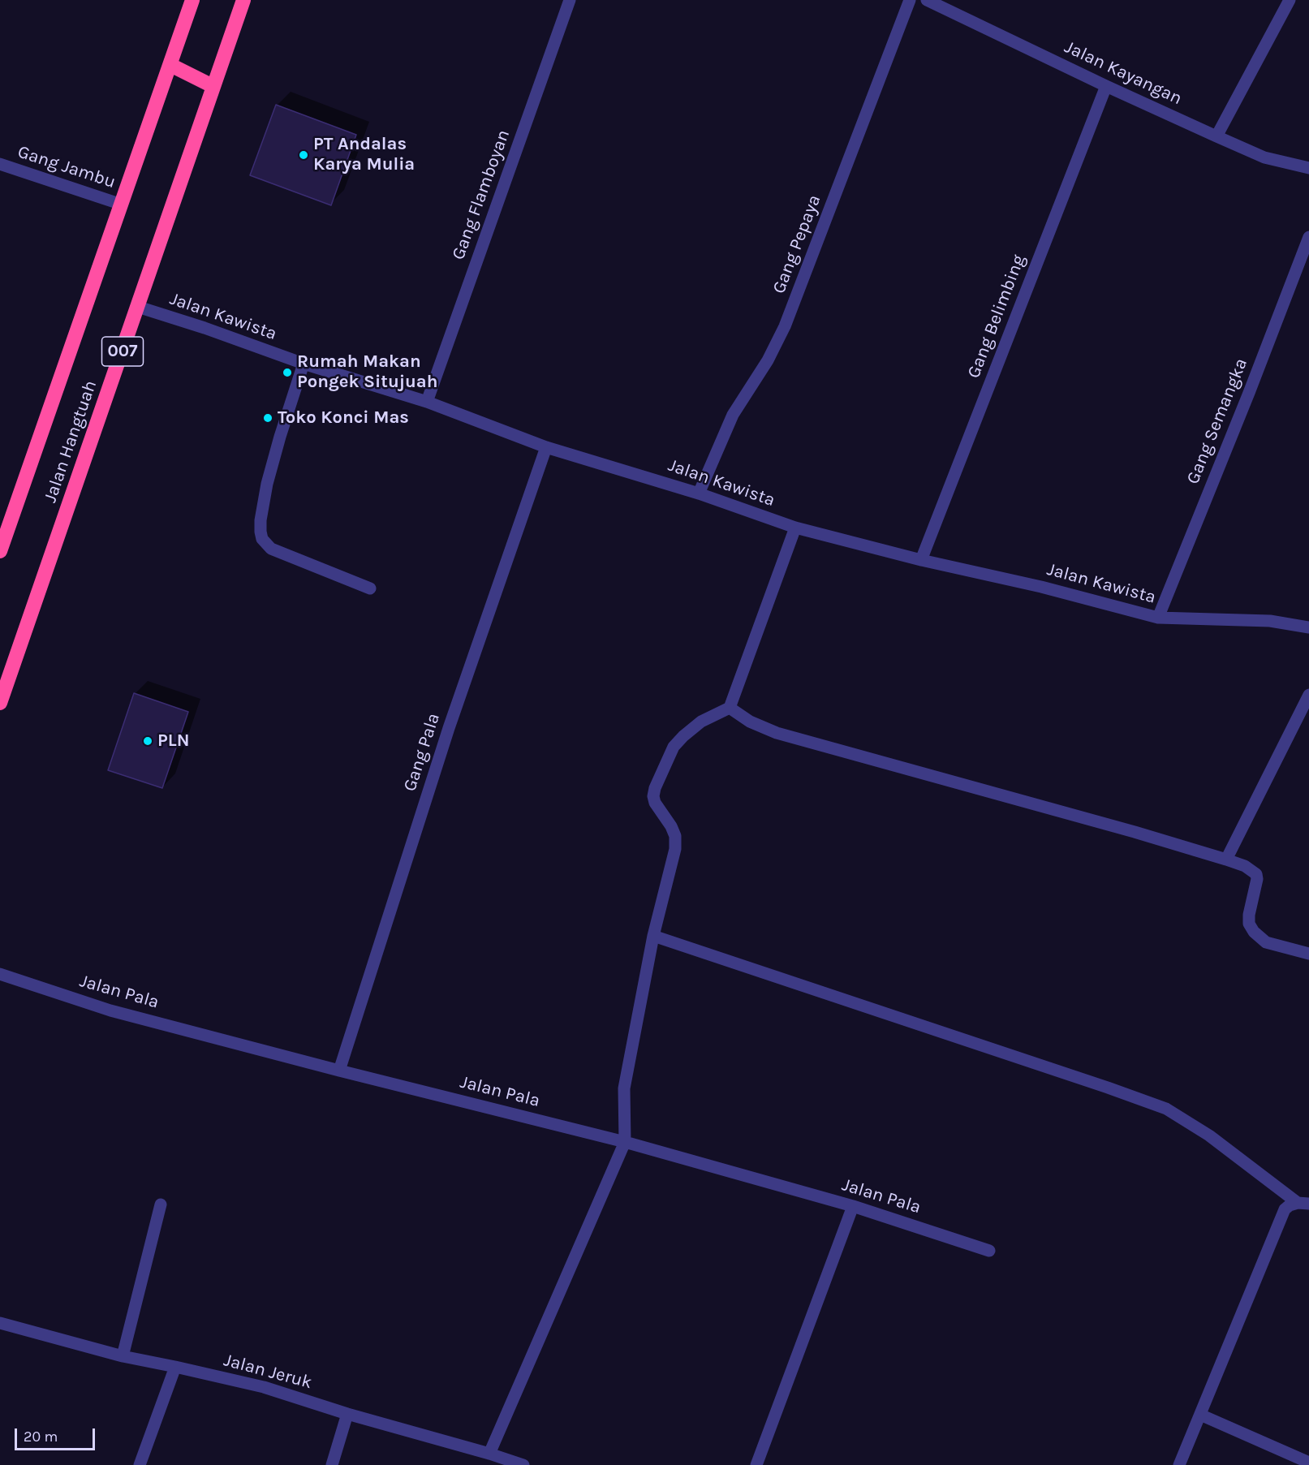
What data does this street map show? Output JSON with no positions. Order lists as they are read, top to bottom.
{
  "streets": {
    "highway": ["007", "Jalan Hangtuah"],
    "street": [
      "Jalan Kayangan",
      "Gang Jambu",
      "Gang Flamboyan",
      "Gang Pepaya",
      "Jalan Kawista",
      "Gang Belimbing",
      "Gang Semangka",
      "Gang Pala",
      "Jalan Pala",
      "Jalan Jeruk"
    ]
  },
  "crossings": [
    ["Jalan Kayangan", "Gang Belimbing"],
    ["Gang Jambu", "Jalan Hangtuah"],
    ["Gang Flamboyan", "Jalan Kawista"],
    ["Gang Pepaya", "Jalan Kawista"],
    ["Jalan Kawista", "Gang Belimbing"],
    ["Jalan Kawista", "Gang Semangka"],
    ["Jalan Kawista", "Jalan Hangtuah"],
    ["Jalan Kawista", "Gang Pala"],
    ["Gang Pala", "Jalan Pala"]
  ],
  "places": [
    "PT Andalas Karya Mulia",
    "Rumah Makan Pongek Situjuah",
    "Toko Konci Mas",
    "PLN"
  ],
  "scale_bar": "20 m"
}
